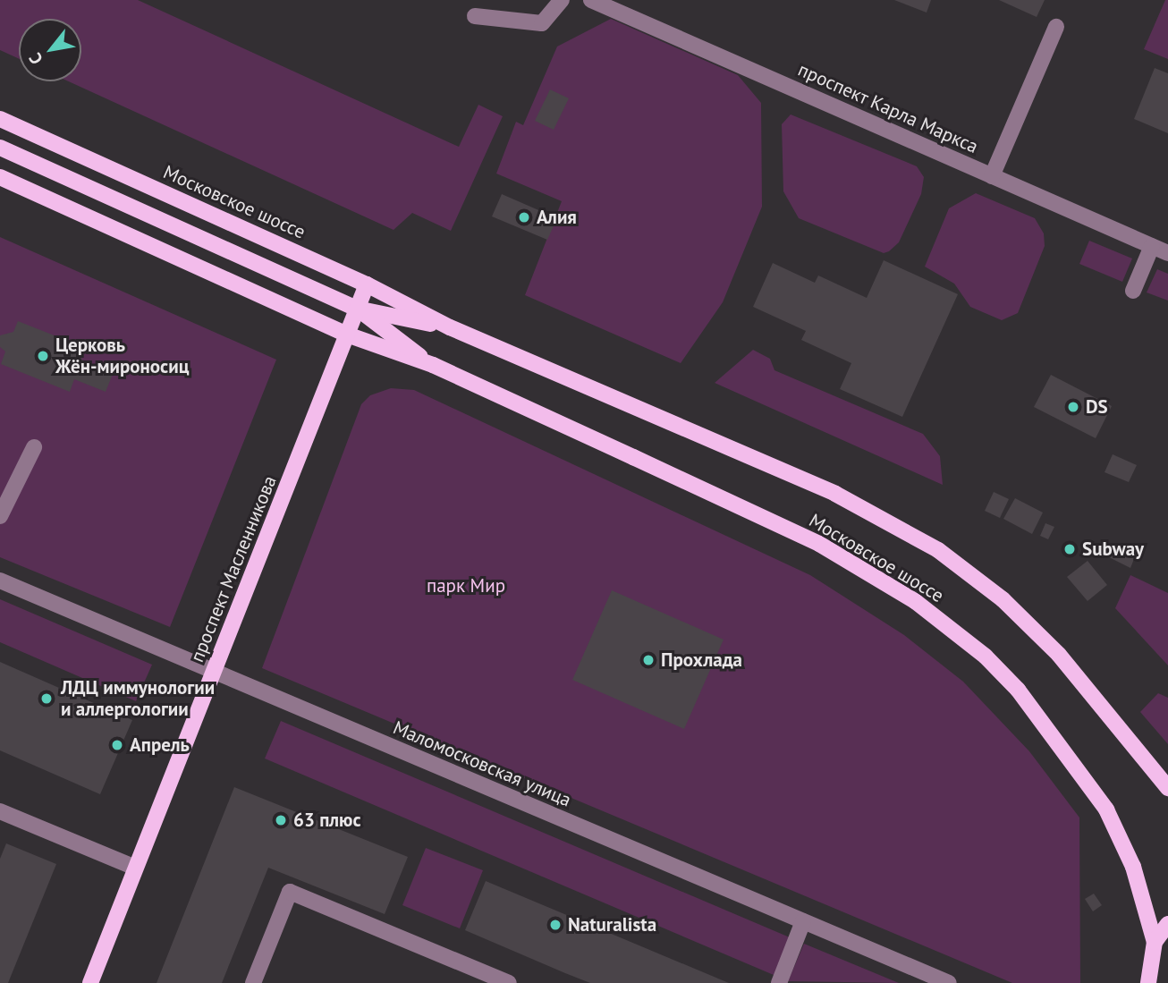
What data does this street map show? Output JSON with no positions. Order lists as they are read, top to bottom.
{
  "streets": {
    "main road": ["Московское шоссе", "проспект Масленникова"],
    "street": ["проспект Карла Маркса", "Маломосковская улица"]
  },
  "crossings": [
    ["Московское шоссе", "проспект Масленникова"],
    ["проспект Масленникова", "Маломосковская улица"]
  ],
  "parks": ["парк Мир"],
  "places": [
    "Алия",
    "Церковь Жён-мироносиц",
    "DS",
    "Subway",
    "Прохлада",
    "ЛДЦ иммунологии и аллергологии",
    "Апрель",
    "63 плюс",
    "Naturalista"
  ],
  "north": "bottom left"
}
